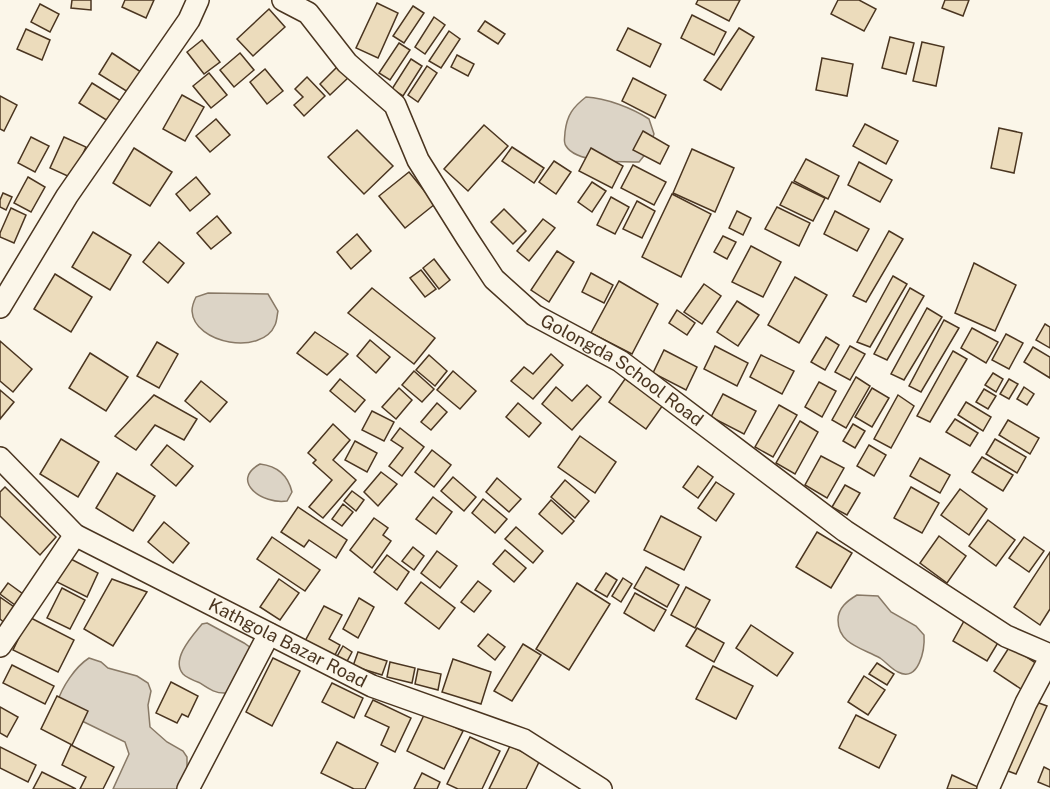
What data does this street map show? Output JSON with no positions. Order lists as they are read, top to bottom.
{
  "streets": {
    "street": ["Golongda School Road", "Kathgola Bazar Road"]
  }
}
